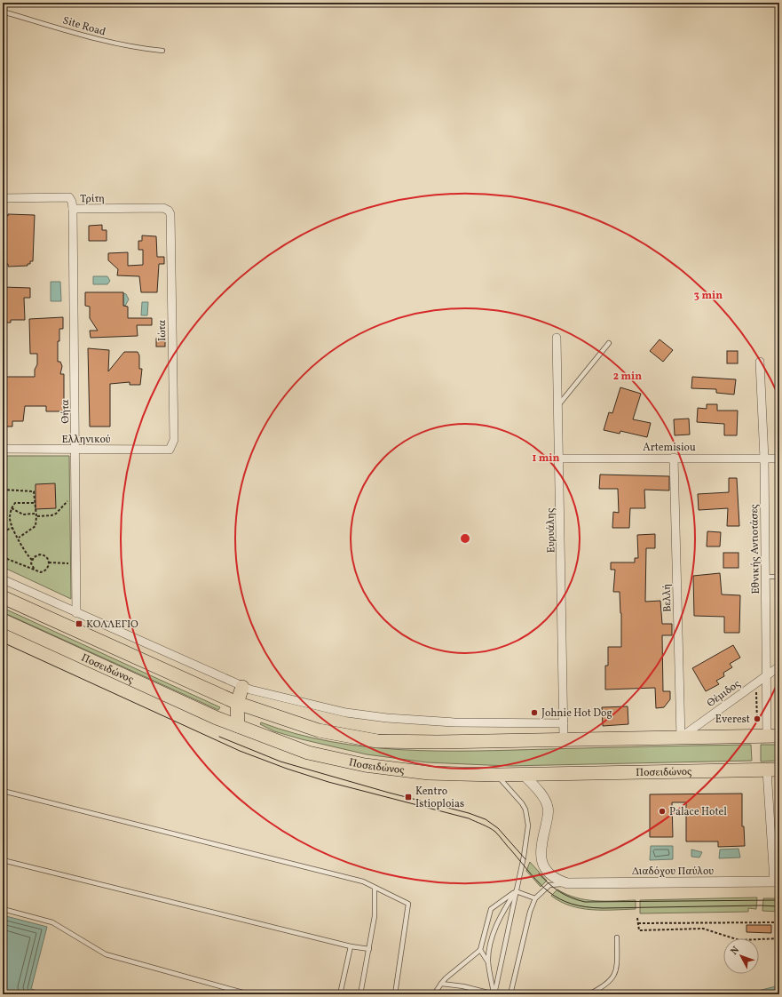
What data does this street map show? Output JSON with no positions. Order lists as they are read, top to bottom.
{
  "streets": {
    "highway": ["Ποσειδώνος"],
    "street": [
      "Τρίτη",
      "Ιώτα",
      "Θήτα",
      "Ελληνικού",
      "Artemisiou",
      "Ευρυάλης",
      "Εθνικής Αντιοτάσες",
      "Βελλή",
      "Θέμιδος",
      "Διαδόχου Παύλου"
    ],
    "lane": ["Site Road"]
  },
  "crossings": [
    ["Τρίτη", "Ιώτα"],
    ["Τρίτη", "Θήτα"],
    ["Ιώτα", "Ελληνικού"],
    ["Θήτα", "Ελληνικού"],
    ["Artemisiou", "Ευρυάλης"],
    ["Artemisiou", "Εθνικής Αντιοτάσες"],
    ["Artemisiou", "Βελλή"],
    ["Ευρυάλης", "Ποσειδώνος"],
    ["Εθνικής Αντιοτάσες", "Ποσειδώνος"],
    ["Εθνικής Αντιοτάσες", "Θέμιδος"],
    ["Βελλή", "Ποσειδώνος"],
    ["Βελλή", "Θέμιδος"],
    ["Ποσειδώνος", "Θέμιδος"]
  ],
  "places": {
    "transit": ["ΚΟΛΛΕΓΙΟ", "Kentro Istioploias"],
    "other": ["Johnie Hot Dog", "Everest", "Palace Hotel"]
  },
  "north": "top left",
  "rings": ["3 min", "2 min", "1 min"]
}
